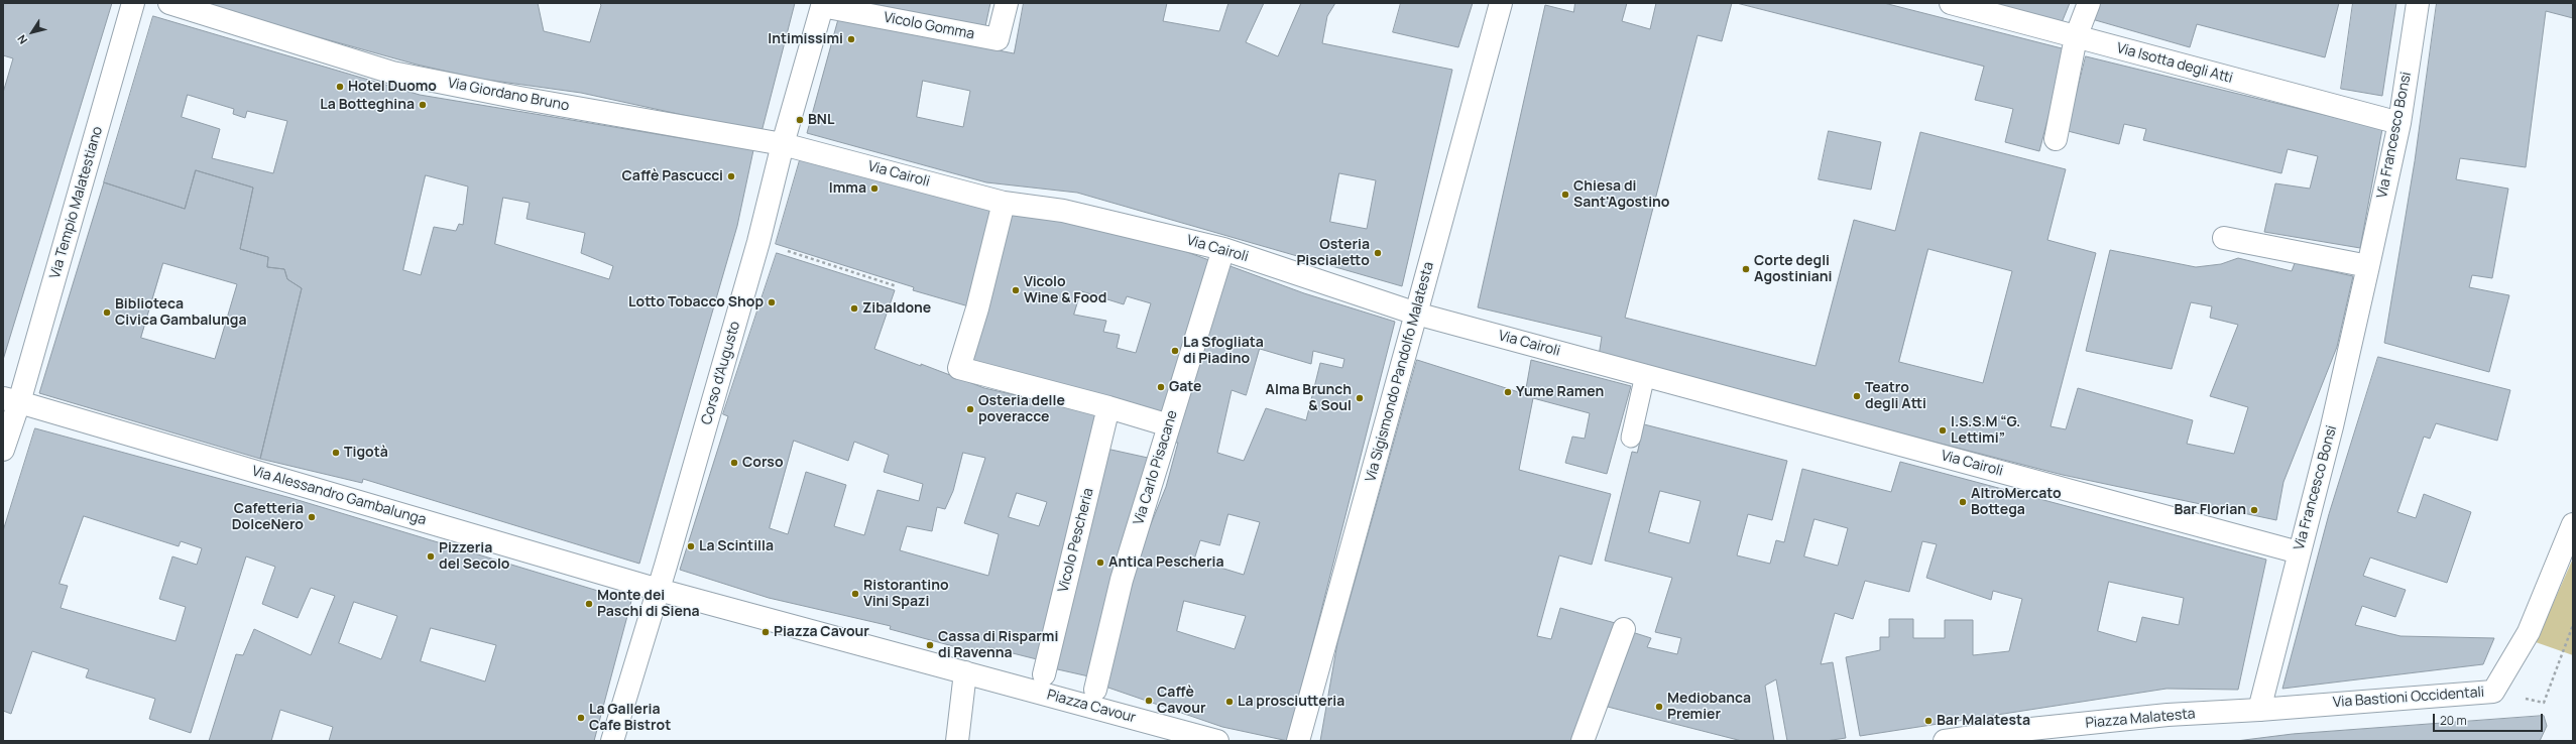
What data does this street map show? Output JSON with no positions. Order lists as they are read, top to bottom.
{
  "streets": {
    "street": [
      "Vicolo Gomma",
      "Via Isotta degli Atti",
      "Via Giordano Bruno",
      "Via Francesco Bonsi",
      "Via Cairoli",
      "Via Tempio Malatestiano",
      "Via Sigismondo Pandolfo Malatesta",
      "Corso d'Augusto",
      "Via Carlo Pisacane",
      "Via Alessandro Gambalunga",
      "Vicolo Pescheria",
      "Via Bastioni Occidentali",
      "Piazza Cavour",
      "Piazza Malatesta"
    ]
  },
  "crossings": [
    ["Vicolo Gomma", "Corso d'Augusto"],
    ["Via Isotta degli Atti", "Via Francesco Bonsi"],
    ["Via Giordano Bruno", "Via Cairoli"],
    ["Via Giordano Bruno", "Corso d'Augusto"],
    ["Via Francesco Bonsi", "Via Cairoli"],
    ["Via Francesco Bonsi", "Via Bastioni Occidentali"],
    ["Via Francesco Bonsi", "Piazza Malatesta"],
    ["Via Cairoli", "Via Sigismondo Pandolfo Malatesta"],
    ["Via Cairoli", "Corso d'Augusto"],
    ["Via Cairoli", "Via Carlo Pisacane"],
    ["Via Tempio Malatestiano", "Via Alessandro Gambalunga"],
    ["Corso d'Augusto", "Via Alessandro Gambalunga"],
    ["Corso d'Augusto", "Piazza Cavour"],
    ["Via Alessandro Gambalunga", "Piazza Cavour"],
    ["Via Bastioni Occidentali", "Piazza Malatesta"]
  ],
  "places": [
    "Intimissimi",
    "Hotel Duomo",
    "La Botteghina",
    "BNL",
    "Caffè Pascucci",
    "Imma",
    "Chiesa di Sant'Agostino",
    "Osteria Piscialetto",
    "Corte degli Agostiniani",
    "Vicolo Wine & Food",
    "Lotto Tobacco Shop",
    "Zibaldone",
    "Biblioteca Civica Gambalunga",
    "La Sfogliata di Piadino",
    "Gate",
    "Yume Ramen",
    "Teatro degli Atti",
    "Alma Brunch & Soul",
    "Osteria delle poveracce",
    "I.S.S.M “G. Lettimi”",
    "Tigotà",
    "Corso",
    "AltroMercato Bottega",
    "Bar Florian",
    "Cafetteria DolceNero",
    "La Scintilla",
    "Pizzeria del Secolo",
    "Antica Pescheria",
    "Ristorantino Vini Spazi",
    "Monte dei Paschi di Siena",
    "Piazza Cavour",
    "Cassa di Risparmi di Ravenna",
    "Caffè Cavour",
    "La prosciutteria",
    "Mediobanca Premier",
    "La Galleria Cafe Bistrot",
    "Bar Malatesta"
  ],
  "scale_bar": "20 m",
  "north": "bottom left"
}
